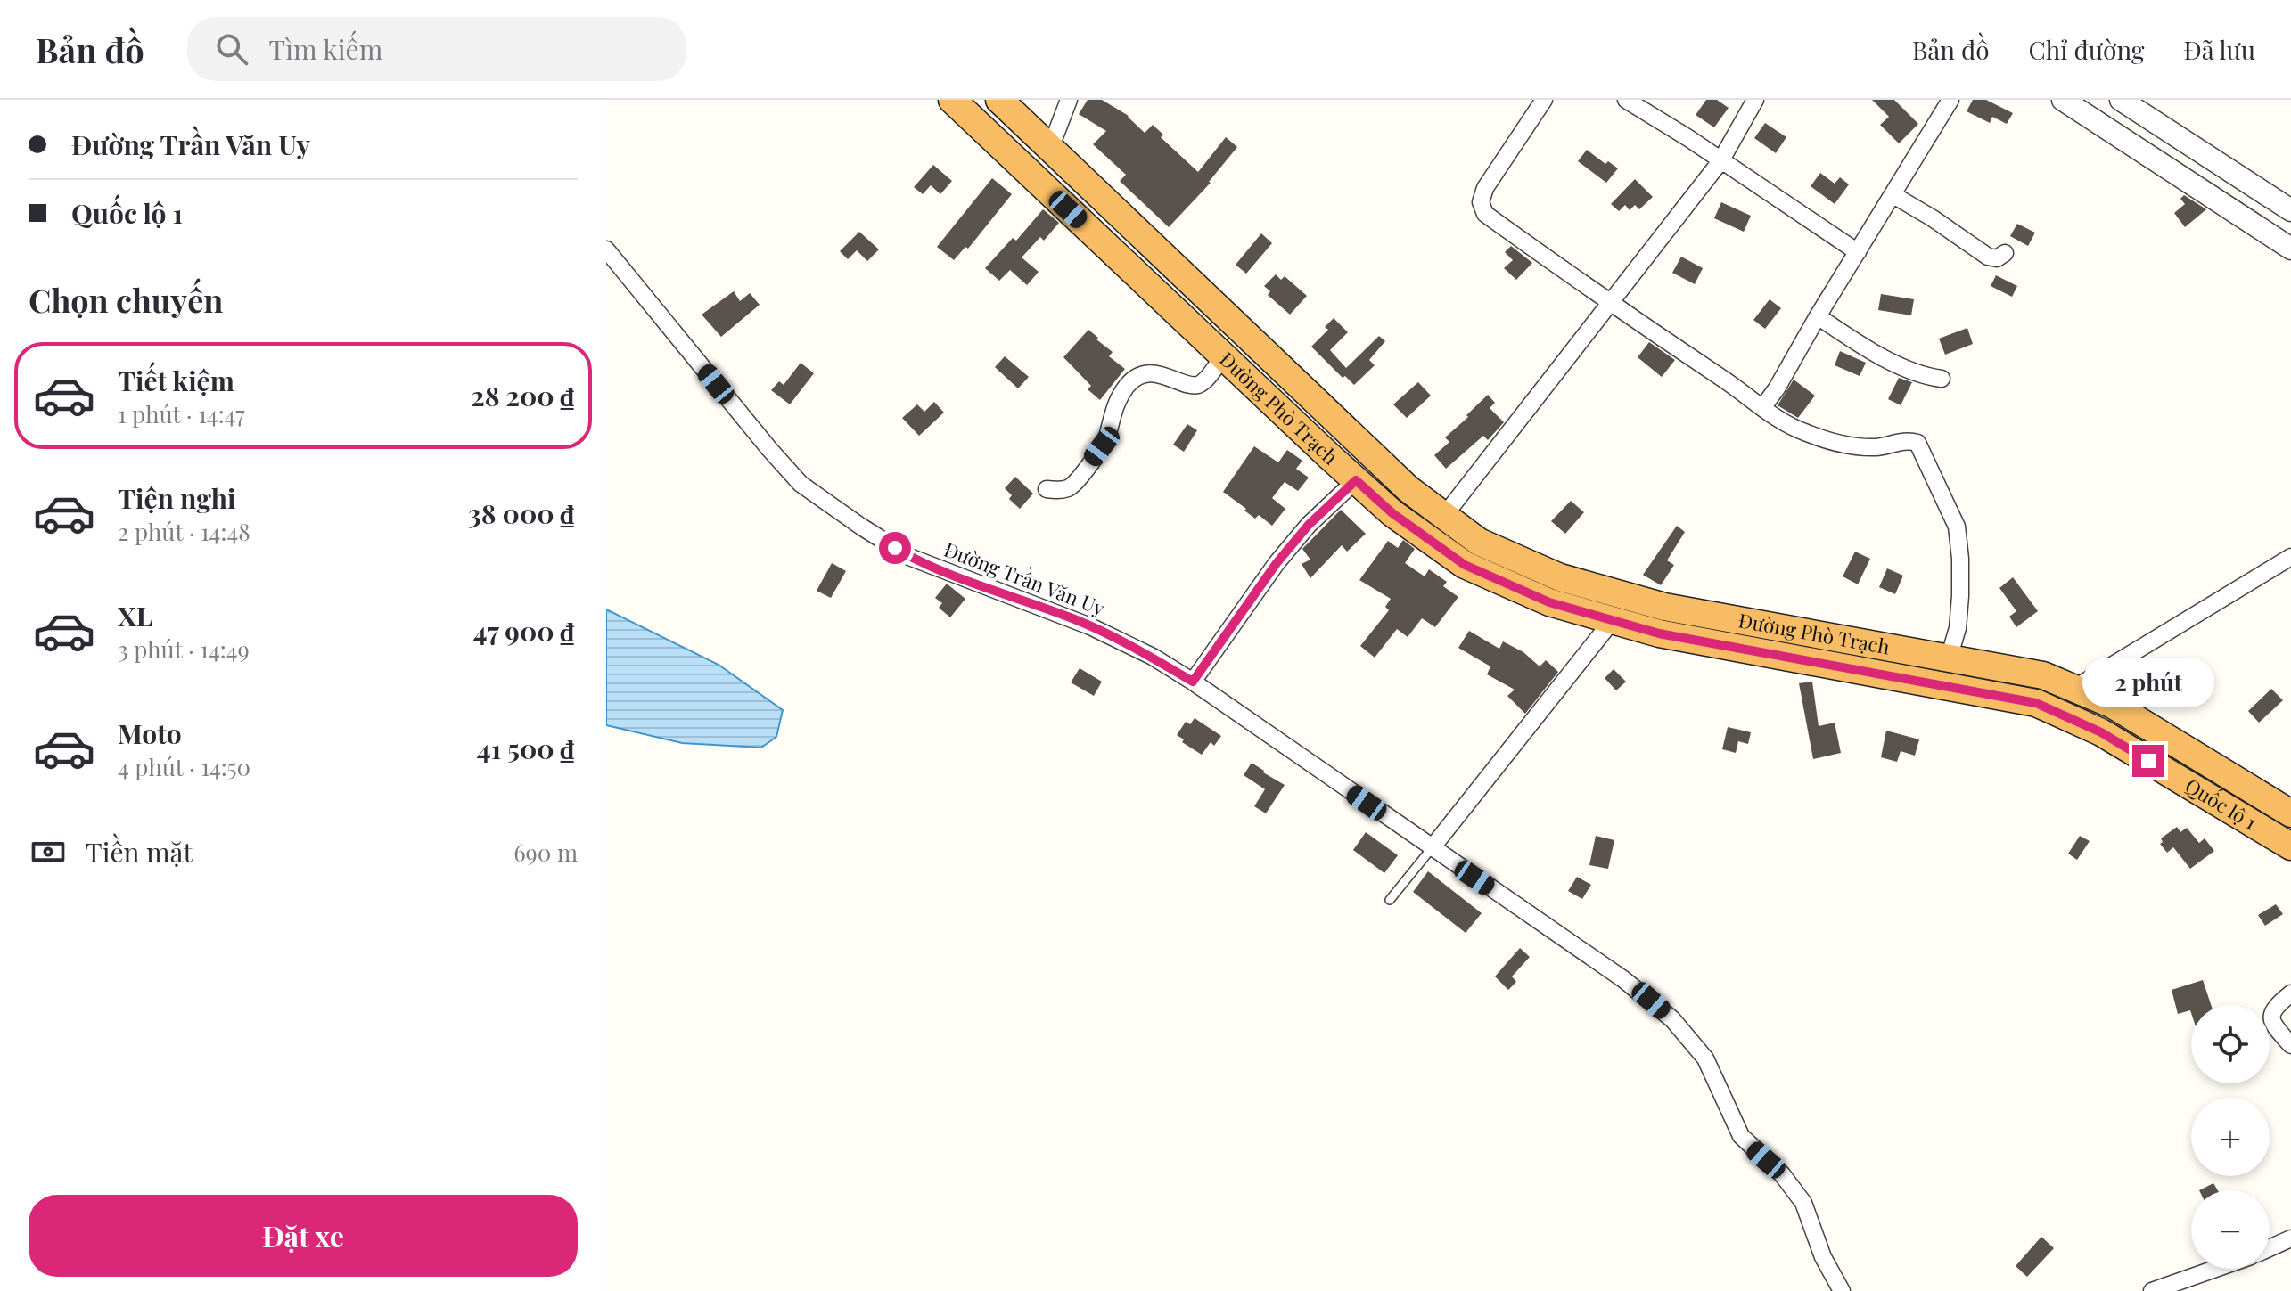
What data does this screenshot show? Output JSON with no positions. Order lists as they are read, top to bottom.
{
  "streets": {
    "highway": ["Đường Phò Trạch", "Quốc lộ 1"],
    "street": ["Đường Trần Văn Uy"]
  },
  "crossings": [
    ["Đường Phò Trạch", "Quốc lộ 1"]
  ],
  "page": {
    "header": "Bản đồ",
    "search": "Tìm kiếm",
    "nav": ["Bản đồ", "Chỉ đường", "Đã lưu"],
    "banner": ["Đường Trần Văn Uy", "Quốc lộ 1"],
    "heading": "Chọn chuyến",
    "list": [
      {
        "name": "Tiết kiệm",
        "note": "1 phút · 14:47",
        "value": "28 200 ₫"
      },
      {
        "name": "Tiện nghi",
        "note": "2 phút · 14:48",
        "value": "38 000 ₫"
      },
      {
        "name": "XL",
        "note": "3 phút · 14:49",
        "value": "47 900 ₫"
      },
      {
        "name": "Moto",
        "note": "4 phút · 14:50",
        "value": "41 500 ₫"
      }
    ],
    "bubble": "2 phút",
    "pay": ["Tiền mặt", "690 m"],
    "map_buttons": ["+", "−"],
    "buttons": "Đặt xe"
  }
}
